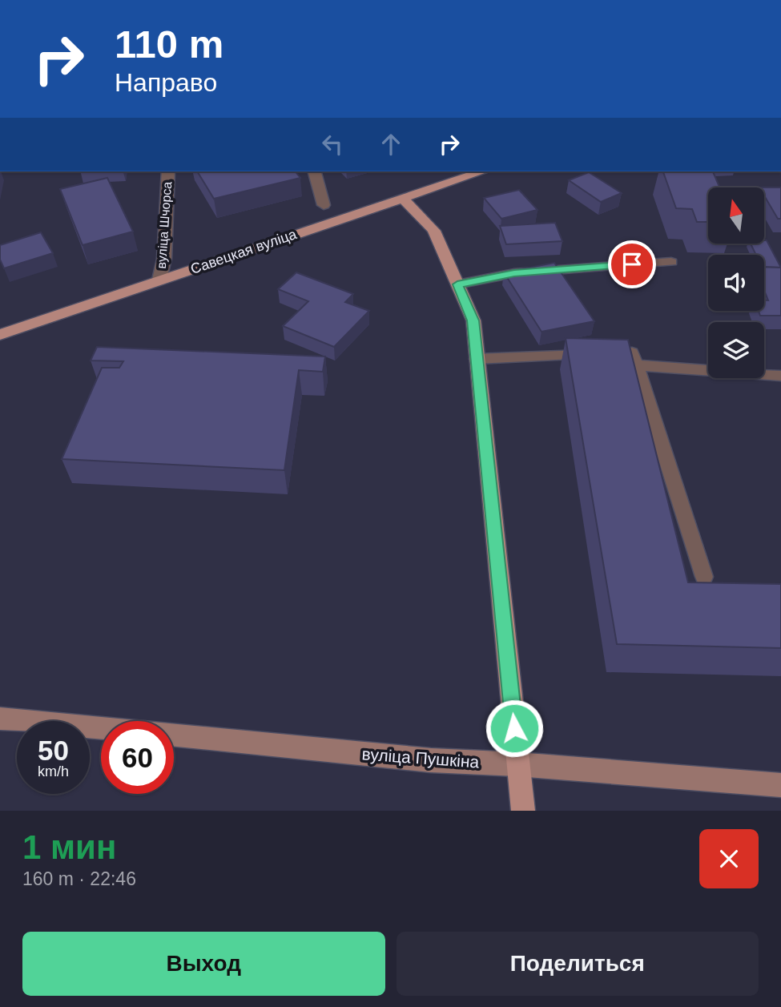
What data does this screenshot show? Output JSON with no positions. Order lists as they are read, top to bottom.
{
  "streets": {
    "main road": ["Савецкая вуліца", "вуліца Пушкіна"],
    "street": ["вуліца Шчорса"]
  },
  "crossings": [
    ["вуліца Шчорса", "Савецкая вуліца"]
  ],
  "north": "top",
  "page": {
    "turn": ["110 m", "Направо"],
    "speed": "50 km/h",
    "limit": "60",
    "heading": ["1 мин", "160 m · 22:46"],
    "buttons": ["Выход", "Поделиться"]
  }
}
